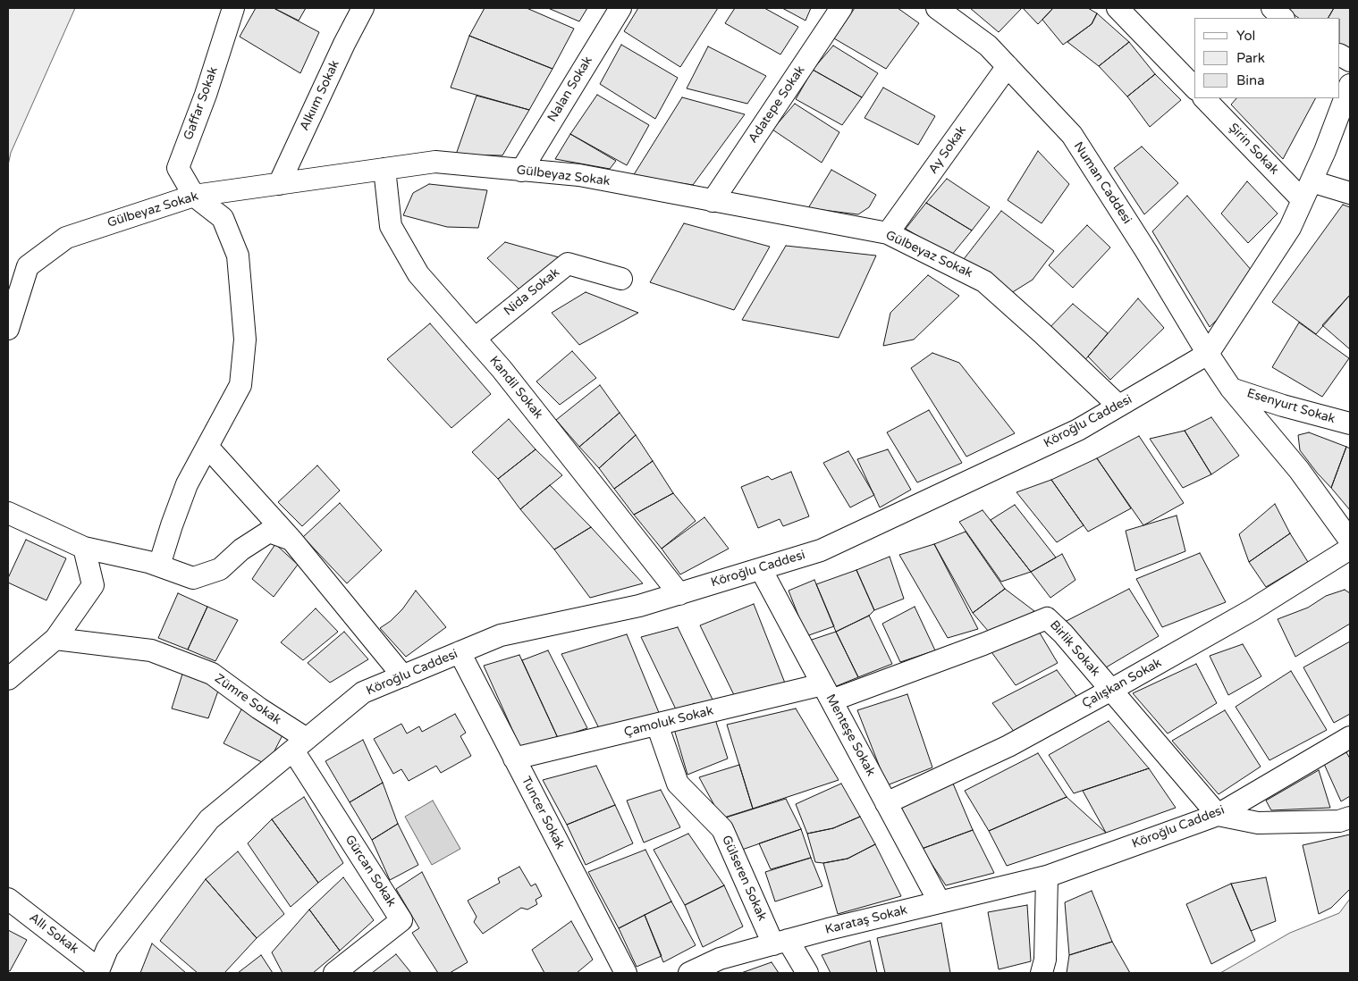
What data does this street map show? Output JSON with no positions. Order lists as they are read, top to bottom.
{
  "streets": {
    "street": [
      "Nalan Sokak",
      "Alkıım Sokak",
      "Gaffar Sokak",
      "Adatepe Sokak",
      "Şirin Sokak",
      "Ay Sokak",
      "Gülbeyaz Sokak",
      "Numan Caddesi",
      "Nida Sokak",
      "Kandil Sokak",
      "Esenyurt Sokak",
      "Köroğlu Caddesi",
      "Birlik Sokak",
      "Çalışkan Sokak",
      "Zümre Sokak",
      "Çamoluk Sokak",
      "Menteşe Sokak",
      "Tuncer Sokak",
      "Gürcan Sokak",
      "Gülseren Sokak",
      "Karataş Sokak",
      "Allı Sokak"
    ]
  },
  "crossings": [
    ["Nalan Sokak", "Gülbeyaz Sokak"],
    ["Alkıım Sokak", "Gülbeyaz Sokak"],
    ["Gaffar Sokak", "Gülbeyaz Sokak"],
    ["Adatepe Sokak", "Gülbeyaz Sokak"],
    ["Şirin Sokak", "Köroğlu Caddesi"],
    ["Ay Sokak", "Gülbeyaz Sokak"],
    ["Ay Sokak", "Numan Caddesi"],
    ["Gülbeyaz Sokak", "Kandil Sokak"],
    ["Gülbeyaz Sokak", "Köroğlu Caddesi"],
    ["Numan Caddesi", "Esenyurt Sokak"],
    ["Numan Caddesi", "Köroğlu Caddesi"],
    ["Nida Sokak", "Kandil Sokak"],
    ["Kandil Sokak", "Köroğlu Caddesi"],
    ["Köroğlu Caddesi", "Birlik Sokak"],
    ["Köroğlu Caddesi", "Zümre Sokak"],
    ["Köroğlu Caddesi", "Menteşe Sokak"],
    ["Köroğlu Caddesi", "Tuncer Sokak"],
    ["Köroğlu Caddesi", "Gürcan Sokak"],
    ["Köroğlu Caddesi", "Karataş Sokak"],
    ["Köroğlu Caddesi", "Allı Sokak"],
    ["Birlik Sokak", "Çalışkan Sokak"],
    ["Birlik Sokak", "Çamoluk Sokak"],
    ["Birlik Sokak", "Menteşe Sokak"],
    ["Çalışkan Sokak", "Menteşe Sokak"],
    ["Zümre Sokak", "Gürcan Sokak"],
    ["Çamoluk Sokak", "Menteşe Sokak"],
    ["Çamoluk Sokak", "Tuncer Sokak"],
    ["Çamoluk Sokak", "Gülseren Sokak"],
    ["Menteşe Sokak", "Karataş Sokak"],
    ["Gülseren Sokak", "Karataş Sokak"]
  ],
  "legend": ["Yol", "Park", "Bina"]
}
